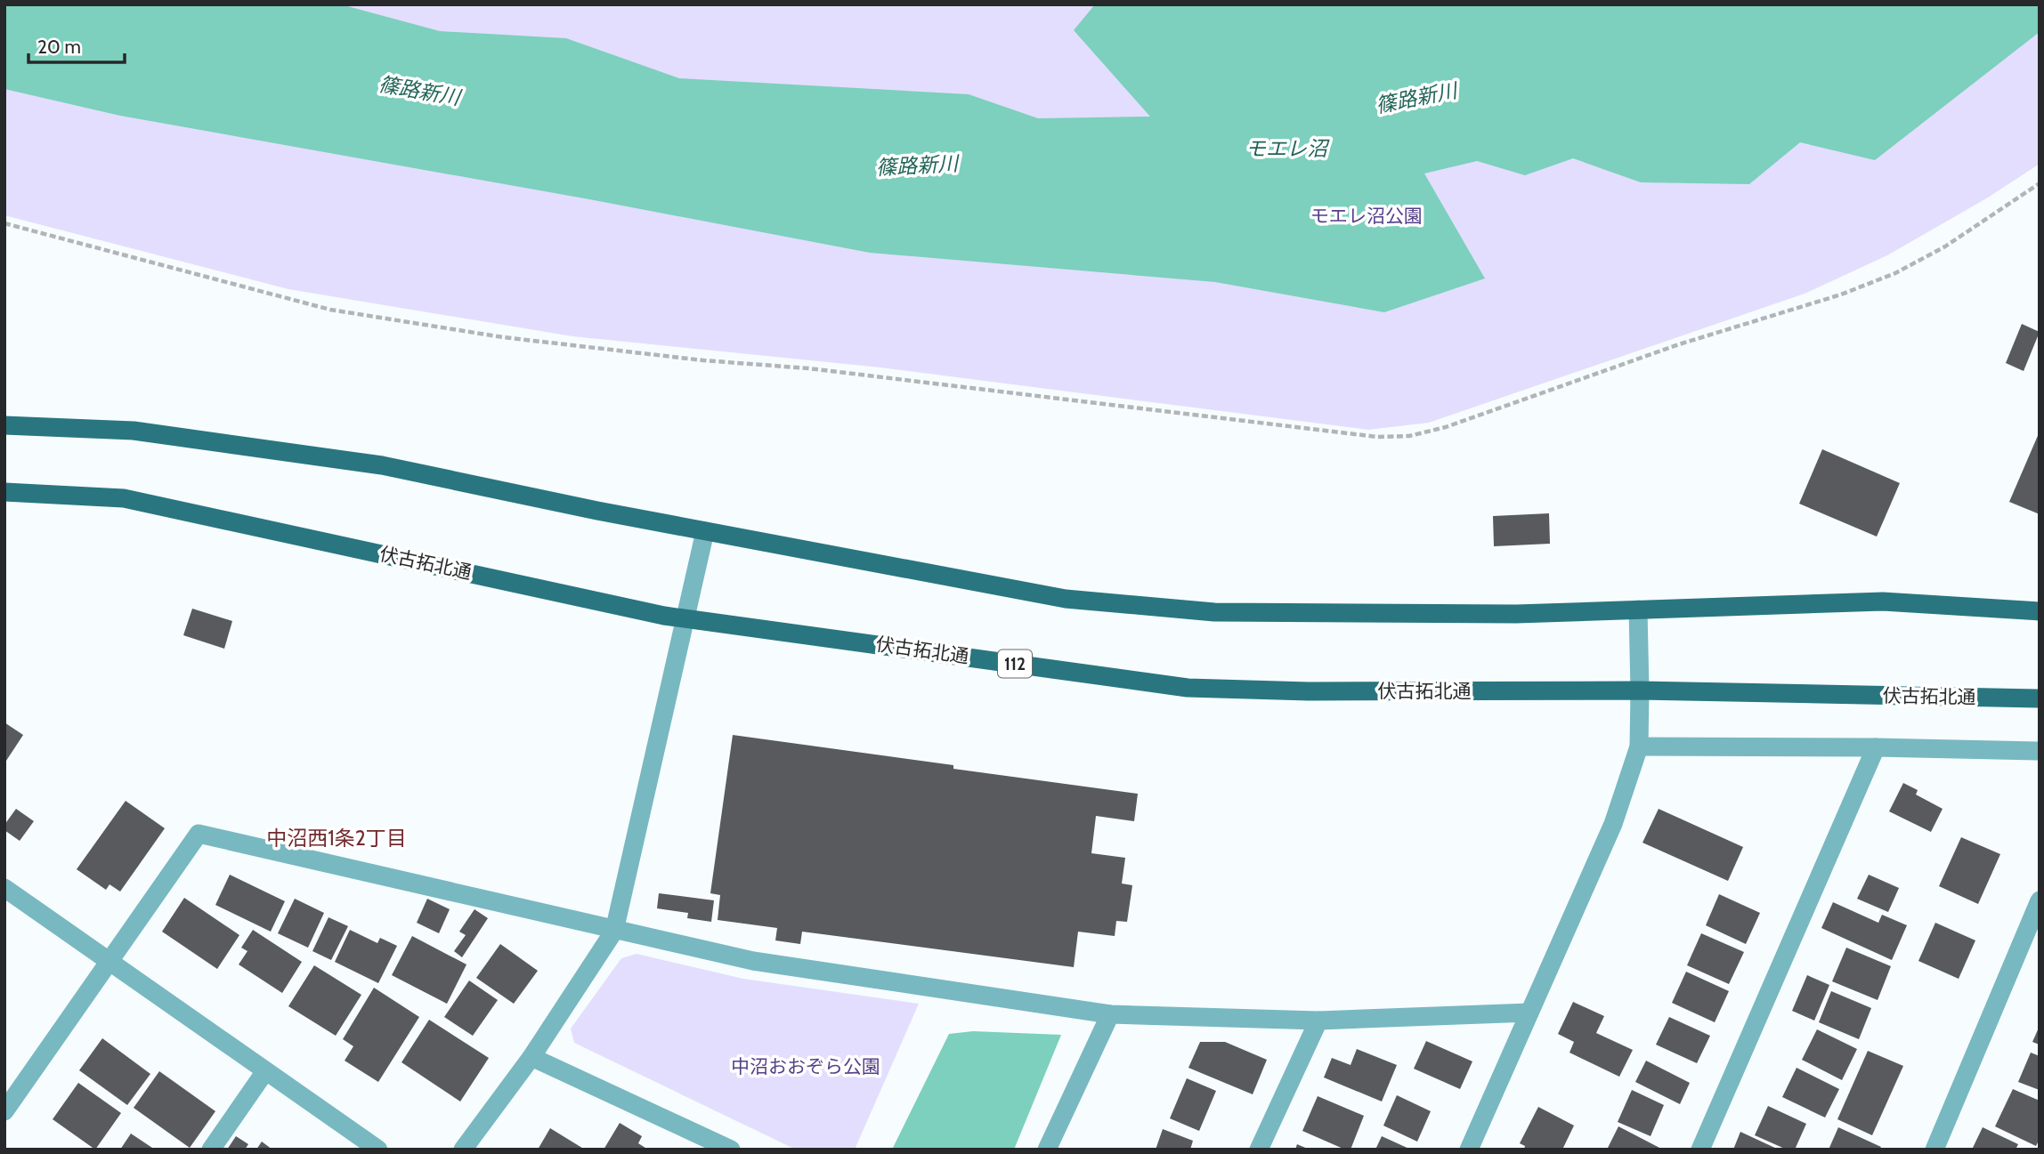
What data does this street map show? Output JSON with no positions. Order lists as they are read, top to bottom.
{
  "streets": {
    "main road": ["伏古拓北通", "112"]
  },
  "districts": ["中沼西1条2丁目"],
  "water": ["篠路新川", "モエレ沼"],
  "parks": ["モエレ沼公園", "中沼おおぞら公園"],
  "scale_bar": "20 m"
}
